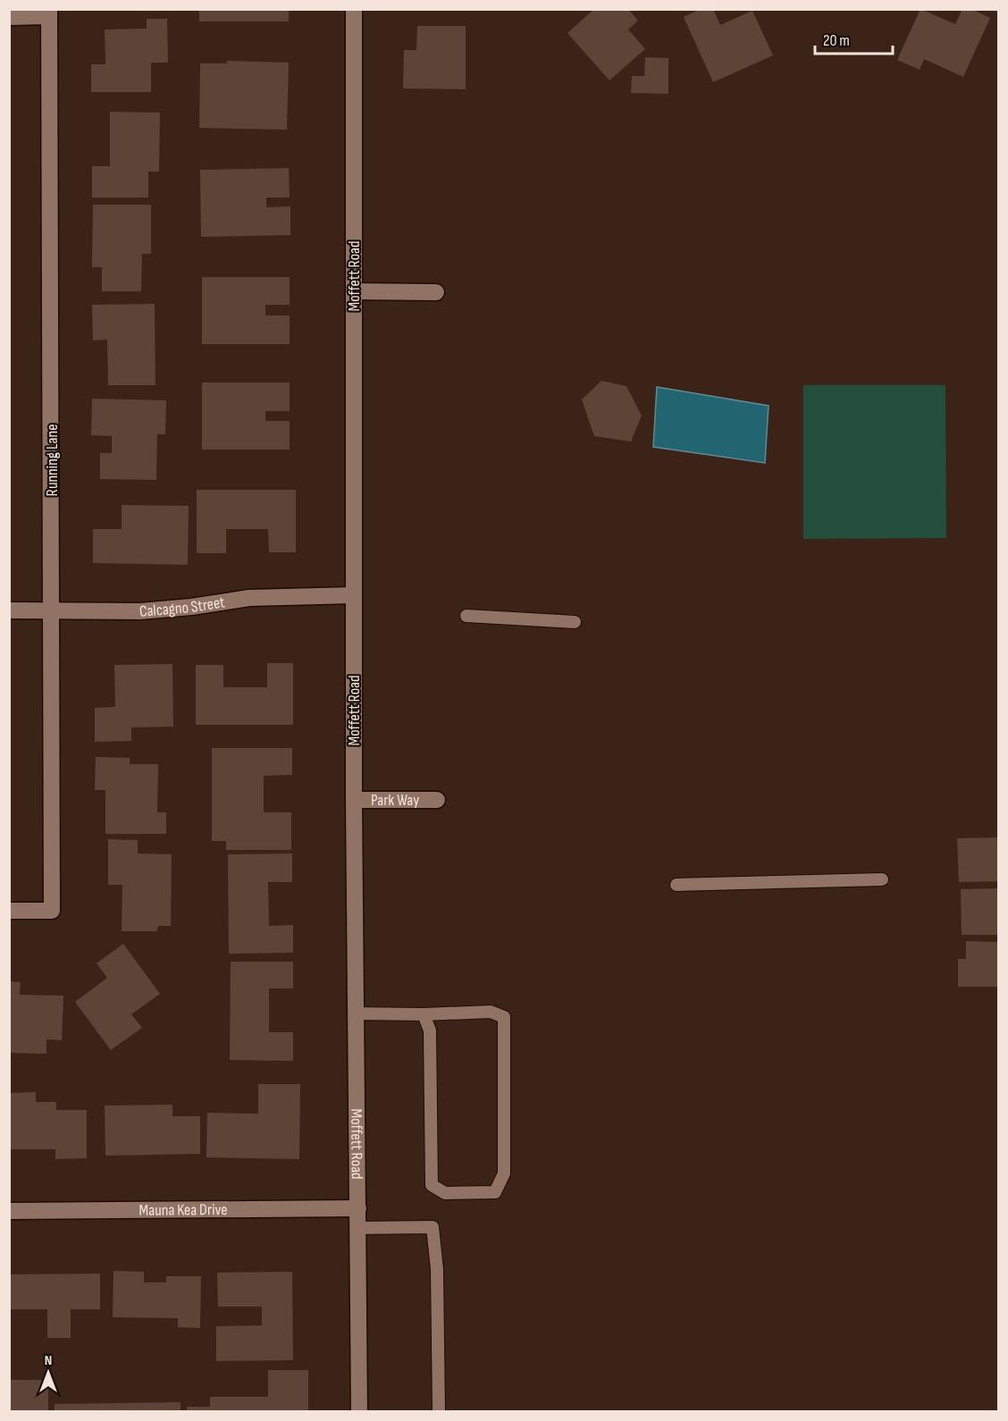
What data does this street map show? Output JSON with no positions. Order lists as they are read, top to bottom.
{
  "streets": {
    "street": [
      "Moffett Road",
      "Running Lane",
      "Calcagno Street",
      "Park Way",
      "Mauna Kea Drive"
    ]
  },
  "crossings": [
    ["Moffett Road", "Calcagno Street"],
    ["Moffett Road", "Park Way"],
    ["Moffett Road", "Mauna Kea Drive"],
    ["Running Lane", "Calcagno Street"]
  ],
  "scale_bar": "20 m",
  "north": "top"
}
